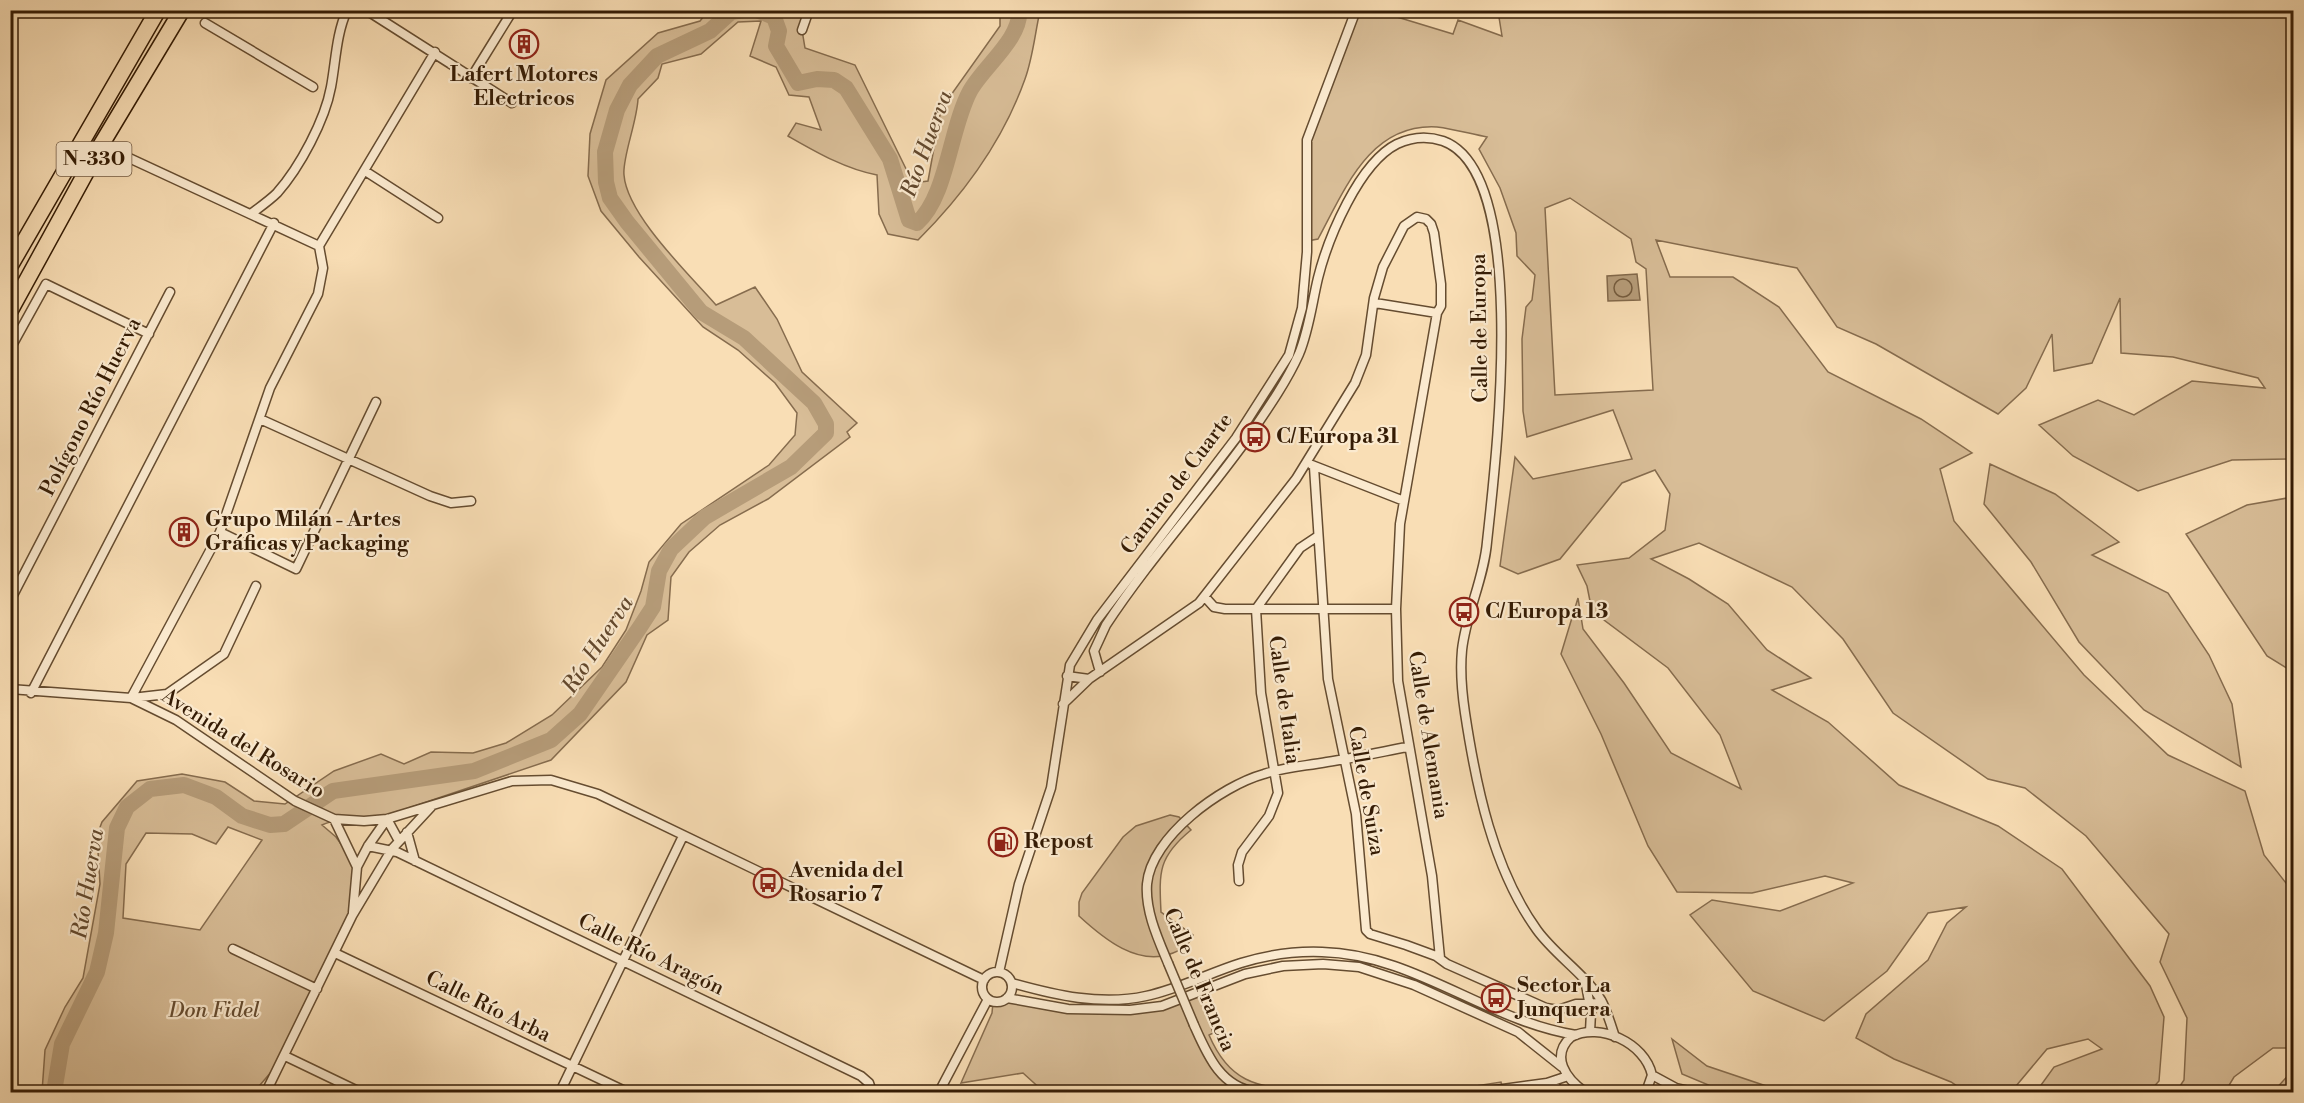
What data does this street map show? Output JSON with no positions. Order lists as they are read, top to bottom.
{
  "streets": {
    "highway": ["N-330"],
    "street": [
      "Calle de Europa",
      "Polígono Río Huerva",
      "Camino de Cuarte",
      "Calle de Italia",
      "Calle de Alemania",
      "Avenida del Rosario",
      "Calle de Suiza",
      "Calle Río Aragón",
      "Calle de Francia",
      "Calle Río Arba"
    ]
  },
  "crossings": [
    ["Calle de Europa", "Calle de Alemania"],
    ["Calle de Europa", "Calle de Suiza"],
    ["Camino de Cuarte", "Calle de Alemania"],
    ["Camino de Cuarte", "Avenida del Rosario"],
    ["Calle de Italia", "Calle de Suiza"],
    ["Calle de Italia", "Calle de Francia"],
    ["Calle de Alemania", "Calle de Suiza"],
    ["Calle de Alemania", "Calle de Francia"],
    ["Calle de Suiza", "Calle de Francia"]
  ],
  "water": ["Río Huerva"],
  "parks": ["Don Fidel"],
  "places": {
    "building": ["Lafert Motores Electricos", "Grupo Milán - Artes Gráficas y Packaging"],
    "bus stop": [
      "C/ Europa 31",
      "C/ Europa 13",
      "Avenida del Rosario 7",
      "Sector La Junquera"
    ],
    "fuel station": ["Repost"]
  }
}
